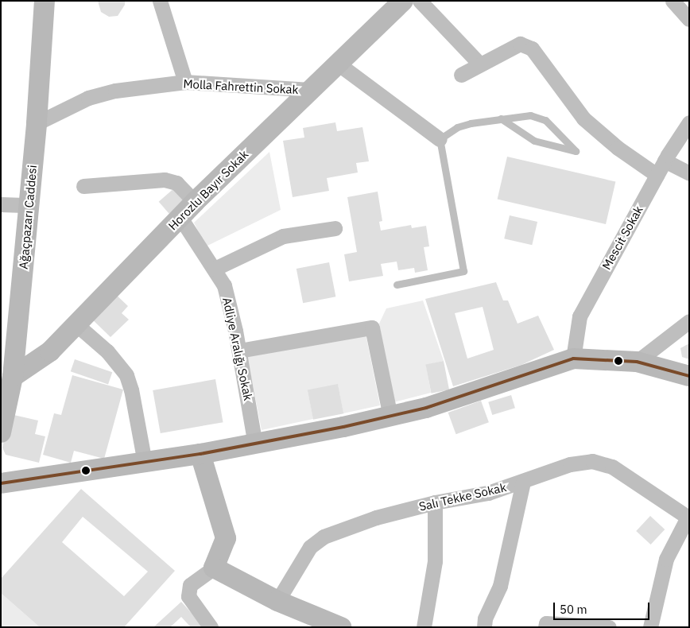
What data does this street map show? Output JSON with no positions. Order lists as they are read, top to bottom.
{
  "streets": {
    "street": [
      "Molla Fahrettin Sokak",
      "Horozlu Bayır Sokak",
      "Ağaçpazarı Caddesi",
      "Mescit Sokak",
      "Adliye Aralığı Sokak",
      "Salı Tekke Sokak"
    ]
  },
  "crossings": [
    ["Molla Fahrettin Sokak", "Horozlu Bayır Sokak"],
    ["Molla Fahrettin Sokak", "Ağaçpazarı Caddesi"],
    ["Horozlu Bayır Sokak", "Ağaçpazarı Caddesi"],
    ["Horozlu Bayır Sokak", "Adliye Aralığı Sokak"]
  ],
  "scale_bar": "50 m"
}
